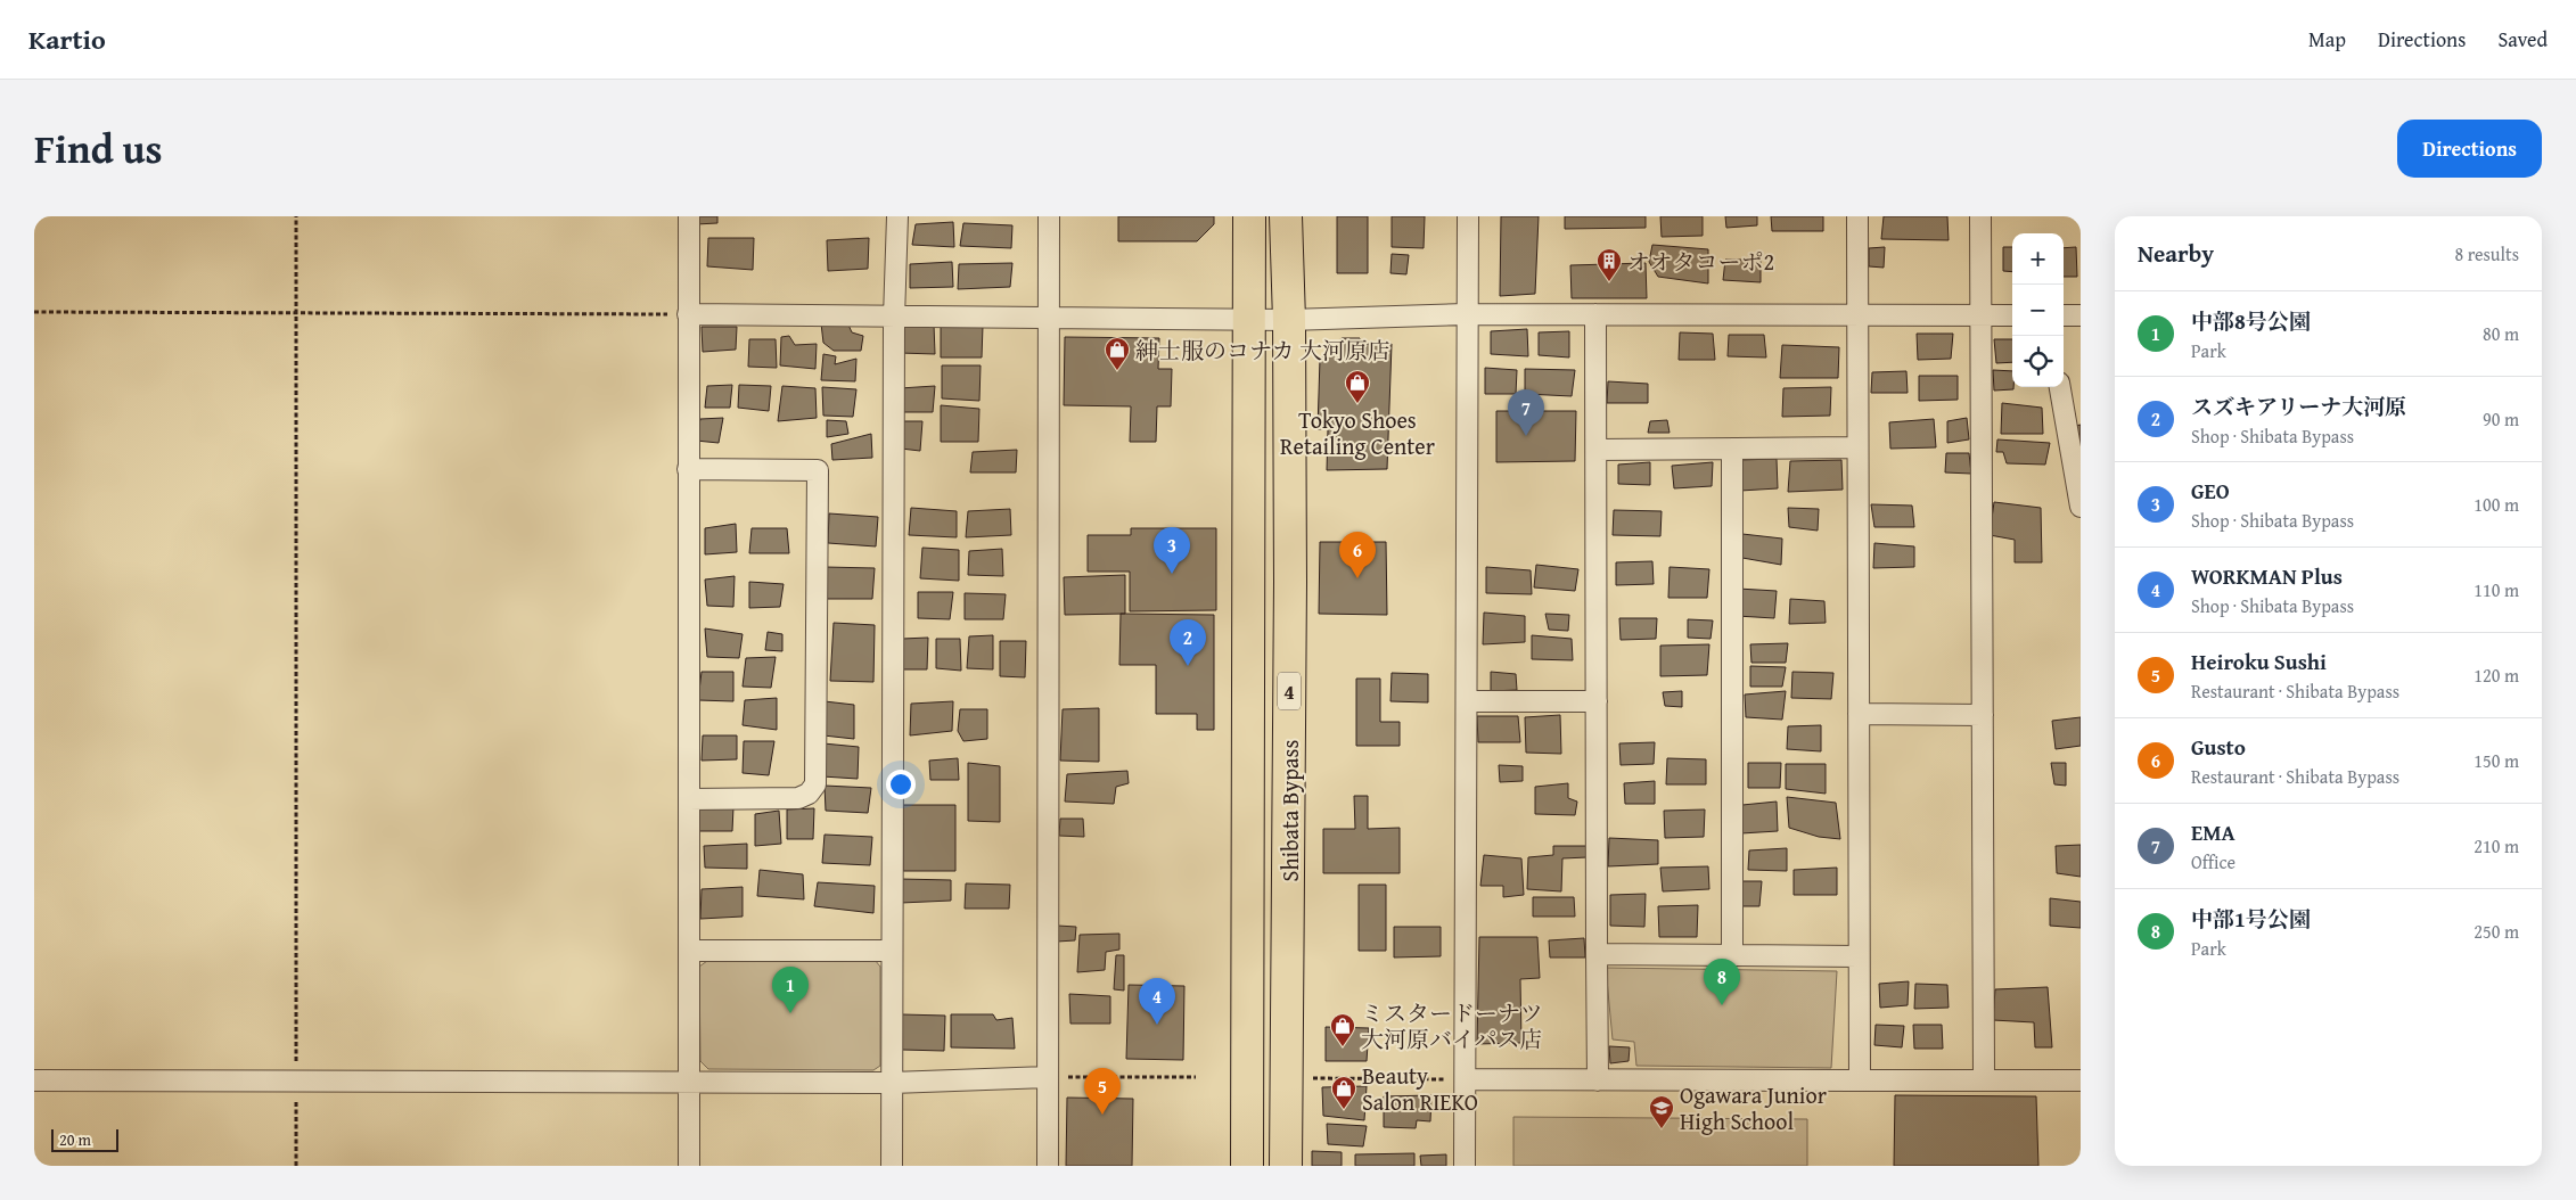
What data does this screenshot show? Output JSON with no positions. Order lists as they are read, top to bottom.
{
  "streets": {
    "highway": ["4", "Shibata Bypass"]
  },
  "places": {
    "building": ["オオタコーポ2"],
    "shop": [
      "紳士服のコナカ 大河原店",
      "Tokyo Shoes Retailing Center",
      "ミスタードーナツ 大河原バイパス店",
      "Beauty Salon RIEKO"
    ],
    "school or university": ["Ogawara Junior High School"]
  },
  "scale_bar": "20 m",
  "page": {
    "header": "Kartio",
    "nav": ["Map", "Directions", "Saved"],
    "title": "Find us",
    "buttons": "Directions",
    "heading": ["Nearby", "8 results"],
    "map_buttons": ["+", "−"],
    "list": [
      {
        "mark": "1",
        "name": "中部8号公園",
        "note": "Park",
        "value": "80 m"
      },
      {
        "mark": "2",
        "name": "スズキアリーナ大河原",
        "note": "Shop · Shibata Bypass",
        "value": "90 m"
      },
      {
        "mark": "3",
        "name": "GEO",
        "note": "Shop · Shibata Bypass",
        "value": "100 m"
      },
      {
        "mark": "4",
        "name": "WORKMAN Plus",
        "note": "Shop · Shibata Bypass",
        "value": "110 m"
      },
      {
        "mark": "5",
        "name": "Heiroku Sushi",
        "note": "Restaurant · Shibata Bypass",
        "value": "120 m"
      },
      {
        "mark": "6",
        "name": "Gusto",
        "note": "Restaurant · Shibata Bypass",
        "value": "150 m"
      },
      {
        "mark": "7",
        "name": "EMA",
        "note": "Office",
        "value": "210 m"
      },
      {
        "mark": "8",
        "name": "中部1号公園",
        "note": "Park",
        "value": "250 m"
      }
    ],
    "pins": [
      "7",
      "3",
      "6",
      "2",
      "8",
      "1",
      "4",
      "5"
    ],
    "scale": "20 m"
  }
}
